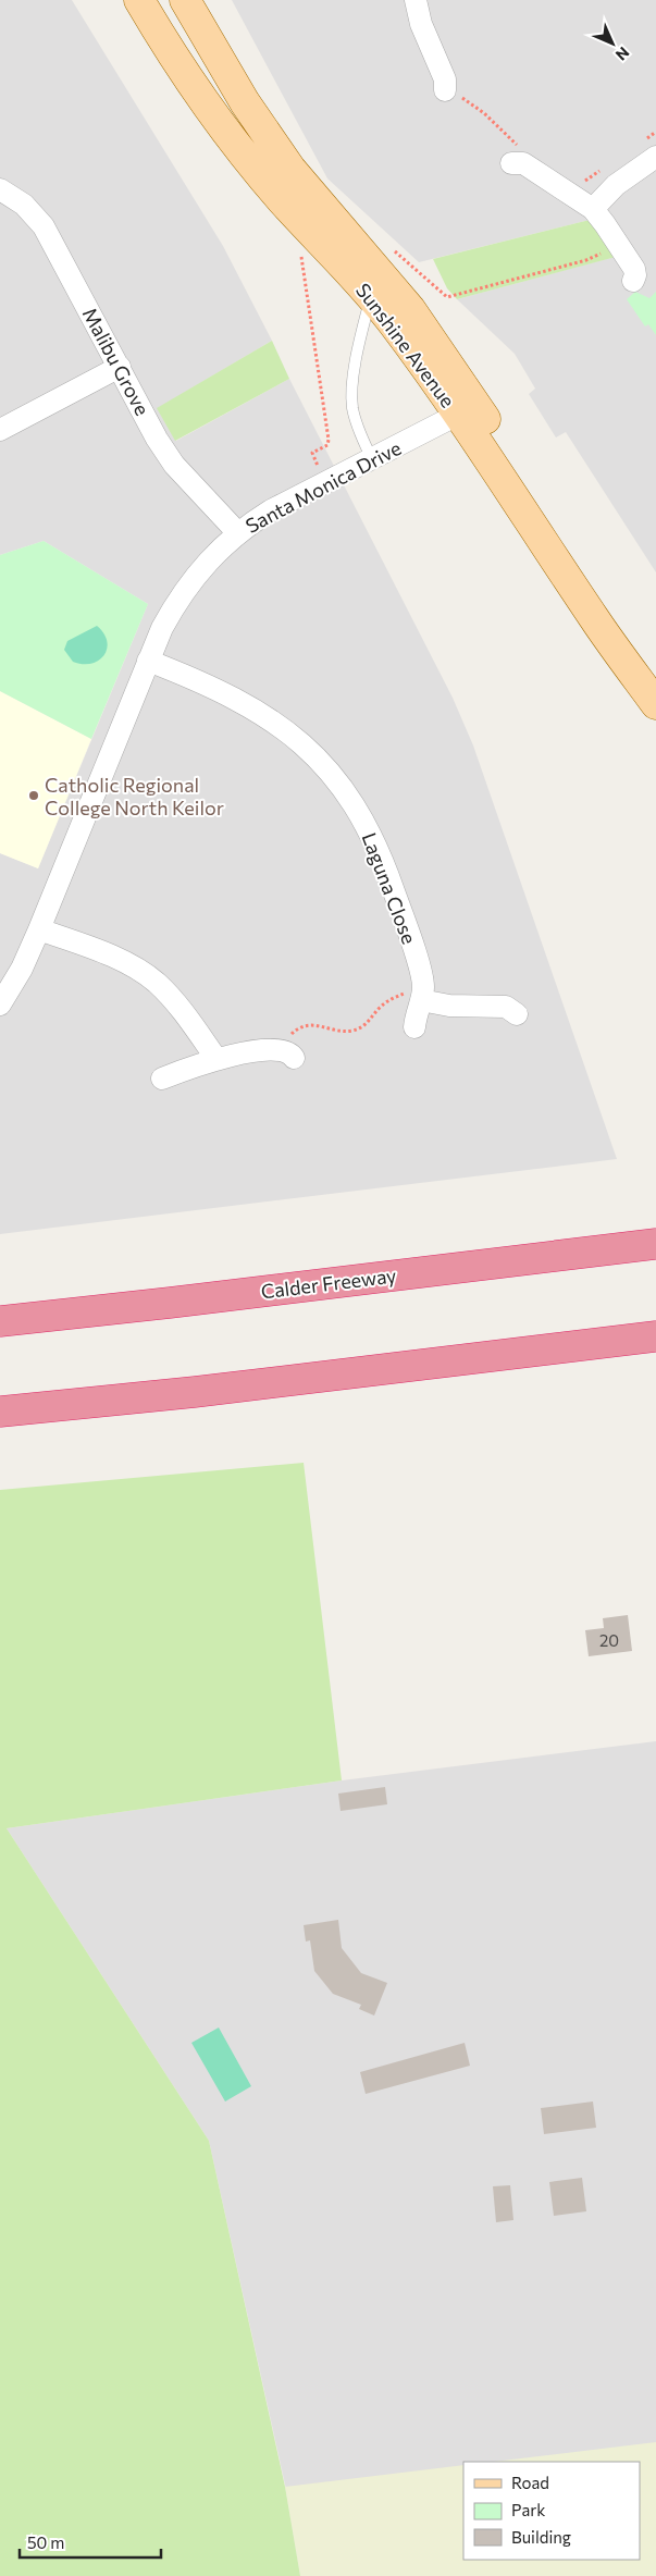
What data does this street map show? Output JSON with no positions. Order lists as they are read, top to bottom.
{
  "streets": {
    "highway": ["Calder Freeway"],
    "main road": ["Sunshine Avenue"],
    "street": ["Malibu Grove", "Santa Monica Drive", "Laguna Close"]
  },
  "crossings": [
    ["Sunshine Avenue", "Santa Monica Drive"],
    ["Malibu Grove", "Santa Monica Drive"],
    ["Santa Monica Drive", "Laguna Close"]
  ],
  "places": ["Catholic Regional College North Keilor"],
  "house_numbers": ["20"],
  "legend": ["Road", "Park", "Building"],
  "scale_bar": "50 m",
  "north": "bottom right"
}
